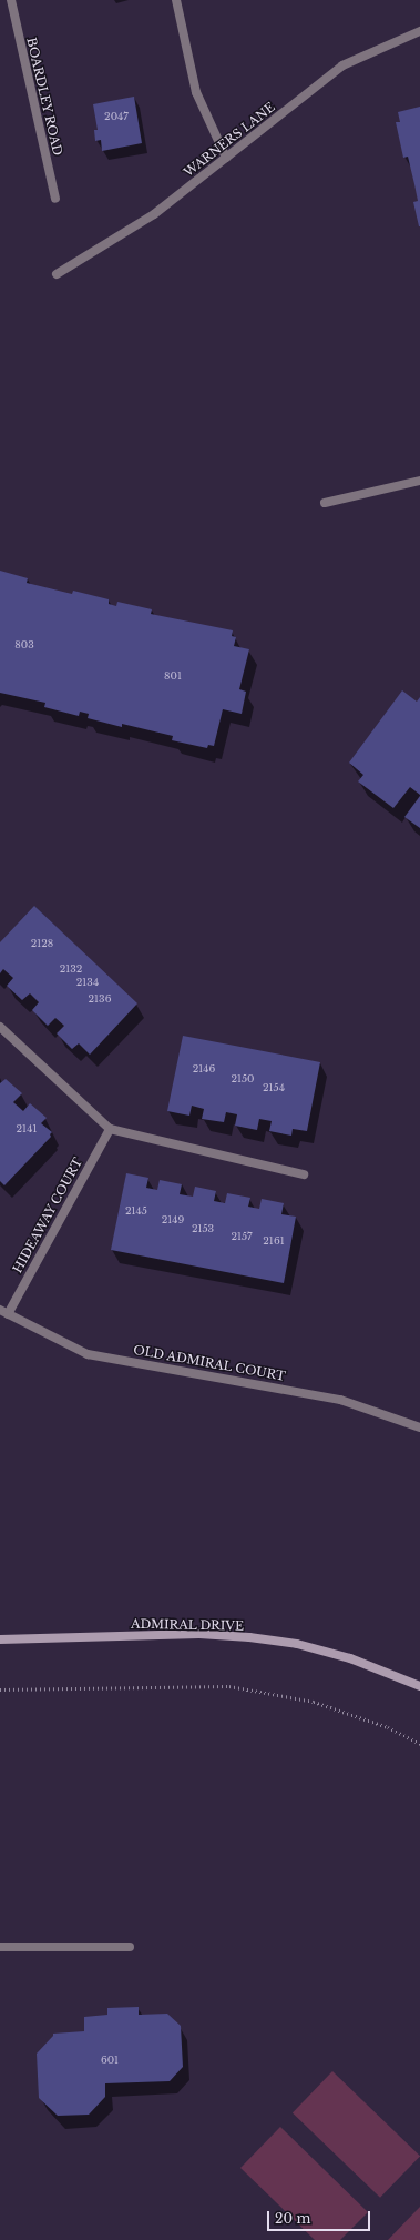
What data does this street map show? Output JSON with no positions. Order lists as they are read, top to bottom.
{
  "streets": {
    "street": [
      "BOARDLEY ROAD",
      "WARNERS LANE",
      "HIDEAWAY COURT",
      "OLD ADMIRAL COURT",
      "ADMIRAL DRIVE"
    ]
  },
  "crossings": [
    ["HIDEAWAY COURT", "OLD ADMIRAL COURT"]
  ],
  "house_numbers": [
    "2047",
    "803",
    "801",
    "2128",
    "2132",
    "2134",
    "2136",
    "2146",
    "2150",
    "2154",
    "2141",
    "2145",
    "2149",
    "2153",
    "2157",
    "2161",
    "601"
  ],
  "scale_bar": "20 m"
}
